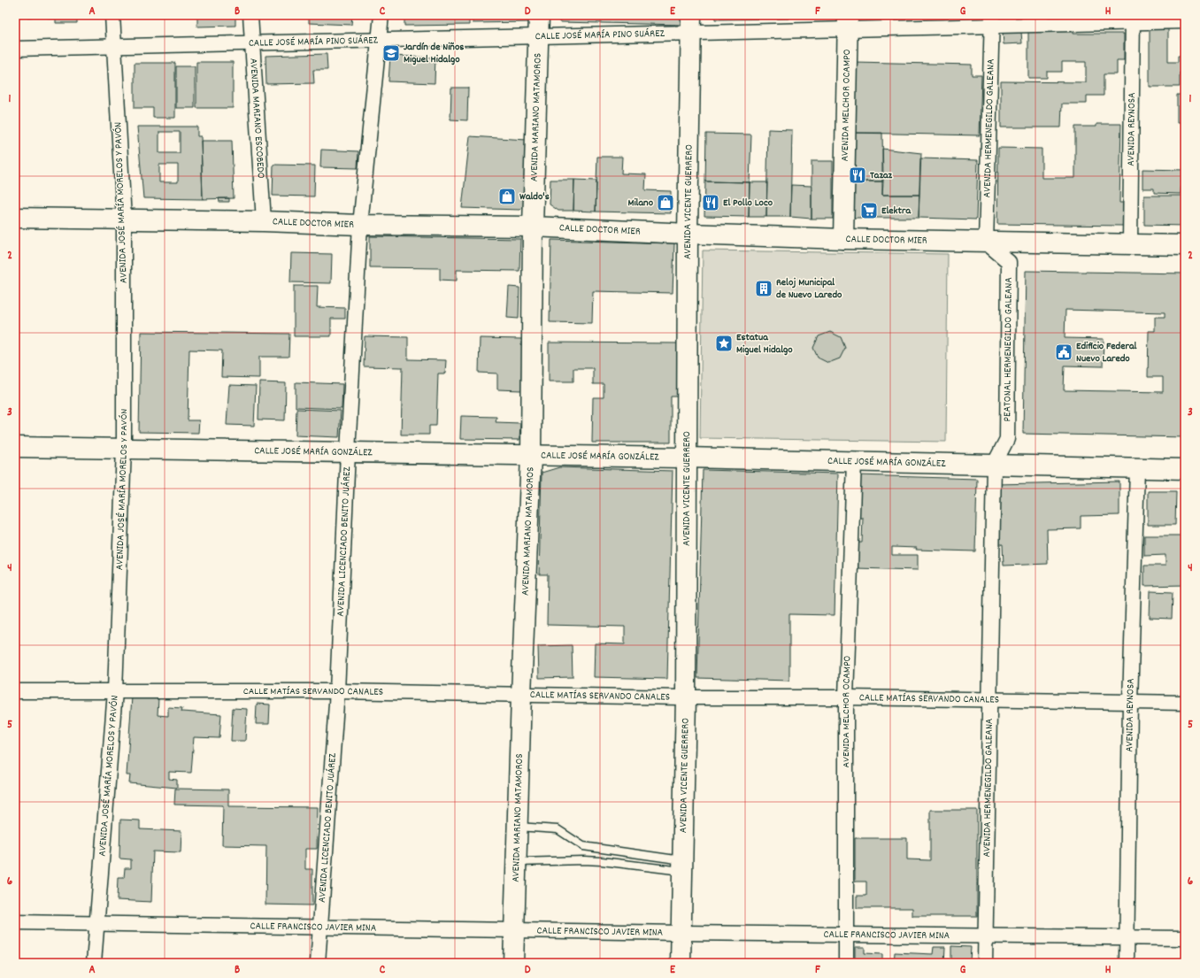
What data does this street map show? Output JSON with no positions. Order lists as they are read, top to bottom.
{
  "streets": {
    "main road": [
      "AVENIDA MELCHOR OCAMPO",
      "AVENIDA MARIANO MATAMOROS",
      "AVENIDA VICENTE GUERRERO",
      "CALLE DOCTOR MIER",
      "CALLE JOSÉ MARÍA GONZÁLEZ"
    ],
    "street": [
      "CALLE JOSÉ MARÍA PINO SUÁREZ",
      "AVENIDA MARIANO ESCOBEDO",
      "AVENIDA HERMENEGILDO GALEANA",
      "AVENIDA REYNOSA",
      "AVENIDA JOSÉ MARÍA MORELOS Y PAVÓN",
      "PEATONAL HERMENEGILDO GALEANA",
      "AVENIDA LICENCIADO BENITO JUÁREZ",
      "CALLE MATÍAS SERVANDO CANALES",
      "CALLE FRANCISCO JAVIER MINA"
    ]
  },
  "crossings": [
    ["CALLE JOSÉ MARÍA PINO SUÁREZ", "AVENIDA MELCHOR OCAMPO"],
    ["CALLE JOSÉ MARÍA PINO SUÁREZ", "AVENIDA MARIANO ESCOBEDO"],
    ["CALLE JOSÉ MARÍA PINO SUÁREZ", "AVENIDA MARIANO MATAMOROS"],
    ["CALLE JOSÉ MARÍA PINO SUÁREZ", "AVENIDA HERMENEGILDO GALEANA"],
    ["CALLE JOSÉ MARÍA PINO SUÁREZ", "AVENIDA REYNOSA"],
    ["CALLE JOSÉ MARÍA PINO SUÁREZ", "AVENIDA JOSÉ MARÍA MORELOS Y PAVÓN"],
    ["CALLE JOSÉ MARÍA PINO SUÁREZ", "AVENIDA VICENTE GUERRERO"],
    ["CALLE JOSÉ MARÍA PINO SUÁREZ", "AVENIDA LICENCIADO BENITO JUÁREZ"],
    ["AVENIDA MELCHOR OCAMPO", "CALLE DOCTOR MIER"],
    ["AVENIDA MELCHOR OCAMPO", "CALLE JOSÉ MARÍA GONZÁLEZ"],
    ["AVENIDA MELCHOR OCAMPO", "CALLE MATÍAS SERVANDO CANALES"],
    ["AVENIDA MELCHOR OCAMPO", "CALLE FRANCISCO JAVIER MINA"],
    ["AVENIDA MARIANO ESCOBEDO", "CALLE DOCTOR MIER"],
    ["AVENIDA MARIANO MATAMOROS", "CALLE DOCTOR MIER"],
    ["AVENIDA MARIANO MATAMOROS", "CALLE JOSÉ MARÍA GONZÁLEZ"],
    ["AVENIDA MARIANO MATAMOROS", "CALLE MATÍAS SERVANDO CANALES"],
    ["AVENIDA MARIANO MATAMOROS", "CALLE FRANCISCO JAVIER MINA"],
    ["AVENIDA HERMENEGILDO GALEANA", "CALLE DOCTOR MIER"],
    ["AVENIDA HERMENEGILDO GALEANA", "PEATONAL HERMENEGILDO GALEANA"],
    ["AVENIDA HERMENEGILDO GALEANA", "CALLE JOSÉ MARÍA GONZÁLEZ"],
    ["AVENIDA HERMENEGILDO GALEANA", "CALLE MATÍAS SERVANDO CANALES"],
    ["AVENIDA HERMENEGILDO GALEANA", "CALLE FRANCISCO JAVIER MINA"],
    ["AVENIDA REYNOSA", "CALLE DOCTOR MIER"],
    ["AVENIDA REYNOSA", "CALLE JOSÉ MARÍA GONZÁLEZ"],
    ["AVENIDA REYNOSA", "CALLE MATÍAS SERVANDO CANALES"],
    ["AVENIDA REYNOSA", "CALLE FRANCISCO JAVIER MINA"],
    ["AVENIDA JOSÉ MARÍA MORELOS Y PAVÓN", "CALLE DOCTOR MIER"],
    ["AVENIDA JOSÉ MARÍA MORELOS Y PAVÓN", "CALLE JOSÉ MARÍA GONZÁLEZ"],
    ["AVENIDA JOSÉ MARÍA MORELOS Y PAVÓN", "CALLE MATÍAS SERVANDO CANALES"],
    ["AVENIDA JOSÉ MARÍA MORELOS Y PAVÓN", "CALLE FRANCISCO JAVIER MINA"],
    ["AVENIDA VICENTE GUERRERO", "CALLE DOCTOR MIER"],
    ["AVENIDA VICENTE GUERRERO", "CALLE JOSÉ MARÍA GONZÁLEZ"],
    ["AVENIDA VICENTE GUERRERO", "CALLE MATÍAS SERVANDO CANALES"],
    ["AVENIDA VICENTE GUERRERO", "CALLE FRANCISCO JAVIER MINA"],
    ["CALLE DOCTOR MIER", "PEATONAL HERMENEGILDO GALEANA"],
    ["CALLE DOCTOR MIER", "AVENIDA LICENCIADO BENITO JUÁREZ"],
    ["PEATONAL HERMENEGILDO GALEANA", "CALLE JOSÉ MARÍA GONZÁLEZ"],
    ["CALLE JOSÉ MARÍA GONZÁLEZ", "AVENIDA LICENCIADO BENITO JUÁREZ"],
    ["AVENIDA LICENCIADO BENITO JUÁREZ", "CALLE MATÍAS SERVANDO CANALES"],
    ["AVENIDA LICENCIADO BENITO JUÁREZ", "CALLE FRANCISCO JAVIER MINA"]
  ],
  "places": {
    "school or university": ["Jardín de Niños Miguel Hidalgo"],
    "restaurant": ["Tazaz", "El Pollo Loco"],
    "shop": ["Waldo's", "Milano"],
    "supermarket": ["Elektra"],
    "building": ["Reloj Municipal de Nuevo Laredo"],
    "place": ["Estatua Miguel Hidalgo"],
    "public building": ["Edificio Federal Nuevo Laredo"]
  },
  "grid": {
    "columns": [
      "A",
      "B",
      "C",
      "D",
      "E",
      "F",
      "G",
      "H"
    ],
    "rows": [
      "1",
      "2",
      "3",
      "4",
      "5",
      "6"
    ]
  }
}
